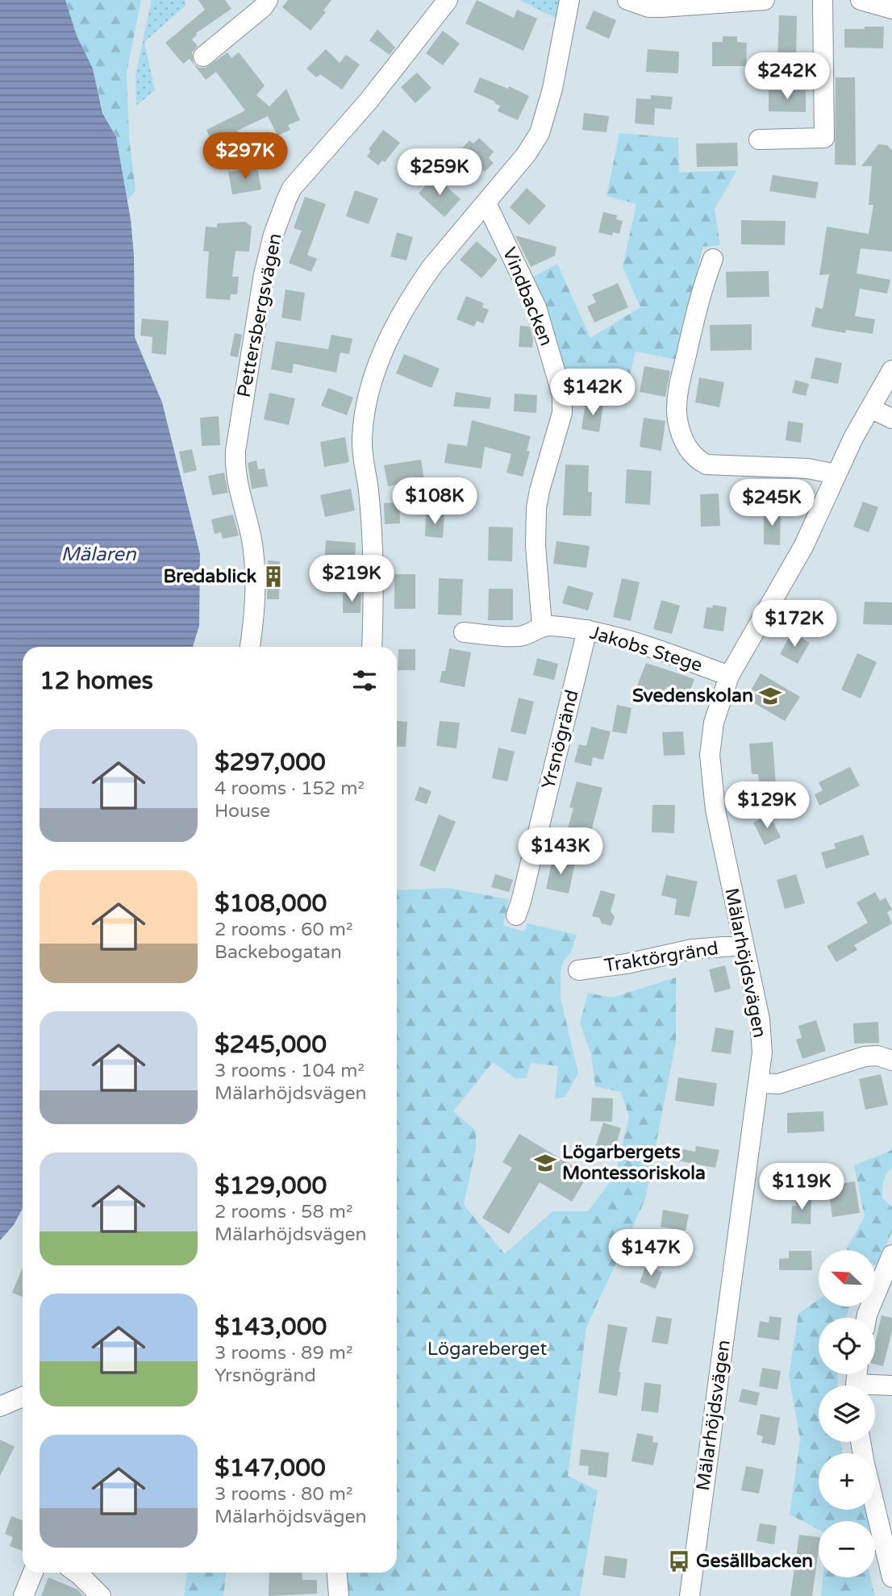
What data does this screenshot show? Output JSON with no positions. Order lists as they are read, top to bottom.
{
  "streets": {
    "street": [
      "Vindbacken",
      "Pettersbergsvägen",
      "Jakobs Stege",
      "Yrsnögränd",
      "Traktörgränd",
      "Mälarhöjdsvägen"
    ]
  },
  "crossings": [
    ["Vindbacken", "Jakobs Stege"],
    ["Jakobs Stege", "Yrsnögränd"],
    ["Jakobs Stege", "Mälarhöjdsvägen"],
    ["Traktörgränd", "Mälarhöjdsvägen"]
  ],
  "water": ["Mälaren"],
  "parks": ["Lögareberget"],
  "places": {
    "building": ["Bredablick"],
    "school or university": ["Svedenskolan", "Lögarbergets Montessoriskola"],
    "bus stop": ["Gesällbacken"]
  },
  "north": "top left",
  "page": {
    "price": [
      "$242K",
      "$297K",
      "$259K",
      "$142K",
      "$108K",
      "$245K",
      "$219K",
      "$172K",
      "$129K",
      "$143K",
      "$119K",
      "$147K"
    ],
    "heading": "12 homes",
    "list": [
      {
        "name": "$297,000",
        "note": "4 rooms · 152 m² · House"
      },
      {
        "name": "$108,000",
        "note": "2 rooms · 60 m² · Backebogatan"
      },
      {
        "name": "$245,000",
        "note": "3 rooms · 104 m² · Mälarhöjdsvägen"
      },
      {
        "name": "$129,000",
        "note": "2 rooms · 58 m² · Mälarhöjdsvägen"
      },
      {
        "name": "$143,000",
        "note": "3 rooms · 89 m² · Yrsnögränd"
      },
      {
        "name": "$147,000",
        "note": "3 rooms · 80 m² · Mälarhöjdsvägen"
      }
    ],
    "map_buttons": ["+", "−"]
  }
}
